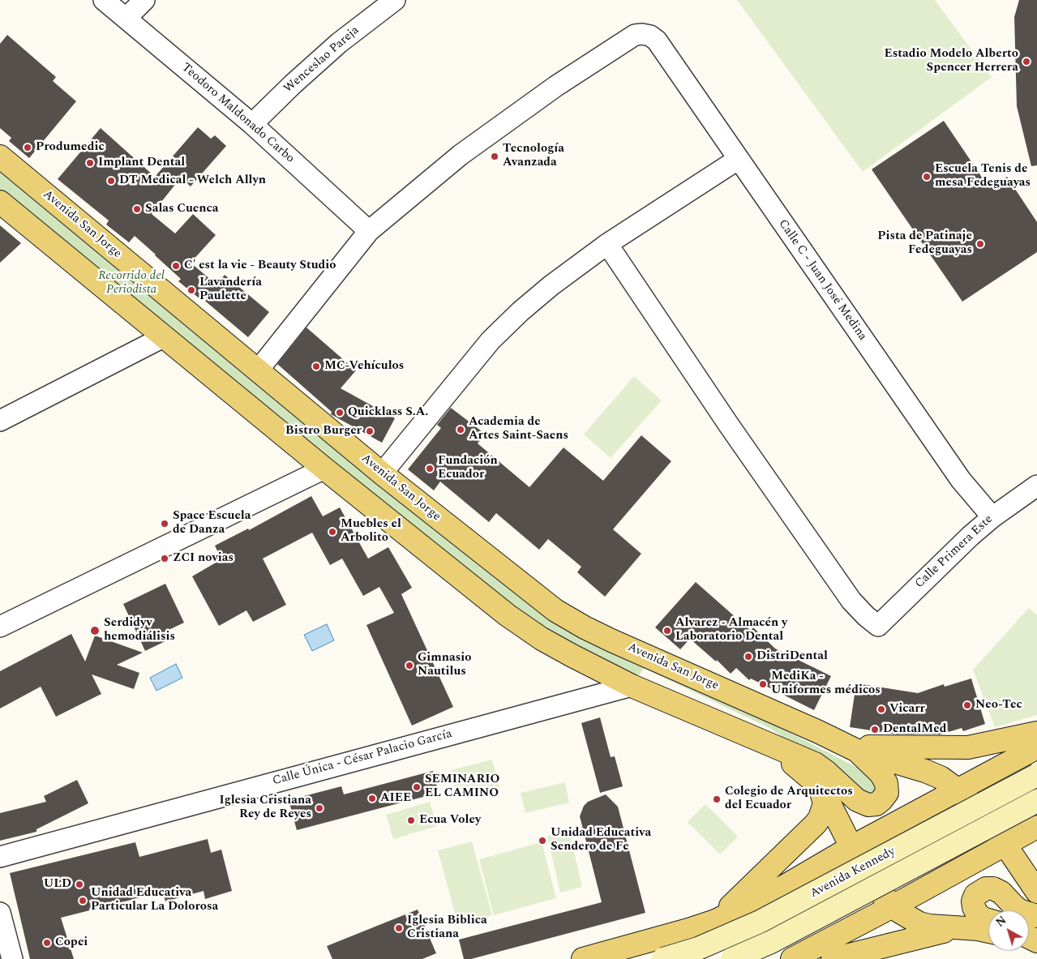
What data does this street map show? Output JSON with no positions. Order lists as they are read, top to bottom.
{
  "streets": {
    "main road": ["Avenida San Jorge", "Avenida Kennedy"],
    "street": [
      "Wenceslao Pareja",
      "Teodoro Maldonado Carbo",
      "Calle C - Juan José Medina",
      "Calle Primera Este",
      "Calle Única - César Palacio García"
    ]
  },
  "crossings": [
    ["Wenceslao Pareja", "Teodoro Maldonado Carbo"],
    ["Teodoro Maldonado Carbo", "Calle C - Juan José Medina"],
    ["Calle C - Juan José Medina", "Calle Primera Este"]
  ],
  "parks": ["Recorrido del Periodista"],
  "places": [
    "Estadio Modelo Alberto Spencer Herrera",
    "Produmedic",
    "Tecnología Avanzada",
    "Implant Dental",
    "Escuela Tenis de mesa Fedeguayas",
    "DT Medical - Welch Allyn",
    "Salas Cuenca",
    "Pista de Patinaje Fedeguayas",
    "C' est la vie - Beauty Studio",
    "Lavandería Paulette",
    "MC-Vehículos",
    "Quicklass S.A.",
    "Academia de Artes Saint-Saens",
    "Bistro Burger",
    "Fundación Ecuador",
    "Space Escuela de Danza",
    "Muebles el Arbolito",
    "ZCI novias",
    "Serdidyv hemodiálisis",
    "Alvarez - Almacén y Laboratorio Dental",
    "DistriDental",
    "Gimnasio Nautilus",
    "MediKa - Uniformes médicos",
    "Neo-Tec",
    "Vicarr",
    "DentalMed",
    "SEMINARIO EL CAMINO",
    "AIEE",
    "Colegio de Arquitectos del Ecuador",
    "Iglesia Cristiana Rey de Reyes",
    "Ecua Voley",
    "Unidad Educativa Sendero de Fe",
    "ULD",
    "Unidad Educativa Particular La Dolorosa",
    "Iglesia Biblica Cristiana",
    "Copei"
  ],
  "north": "top left"
}
